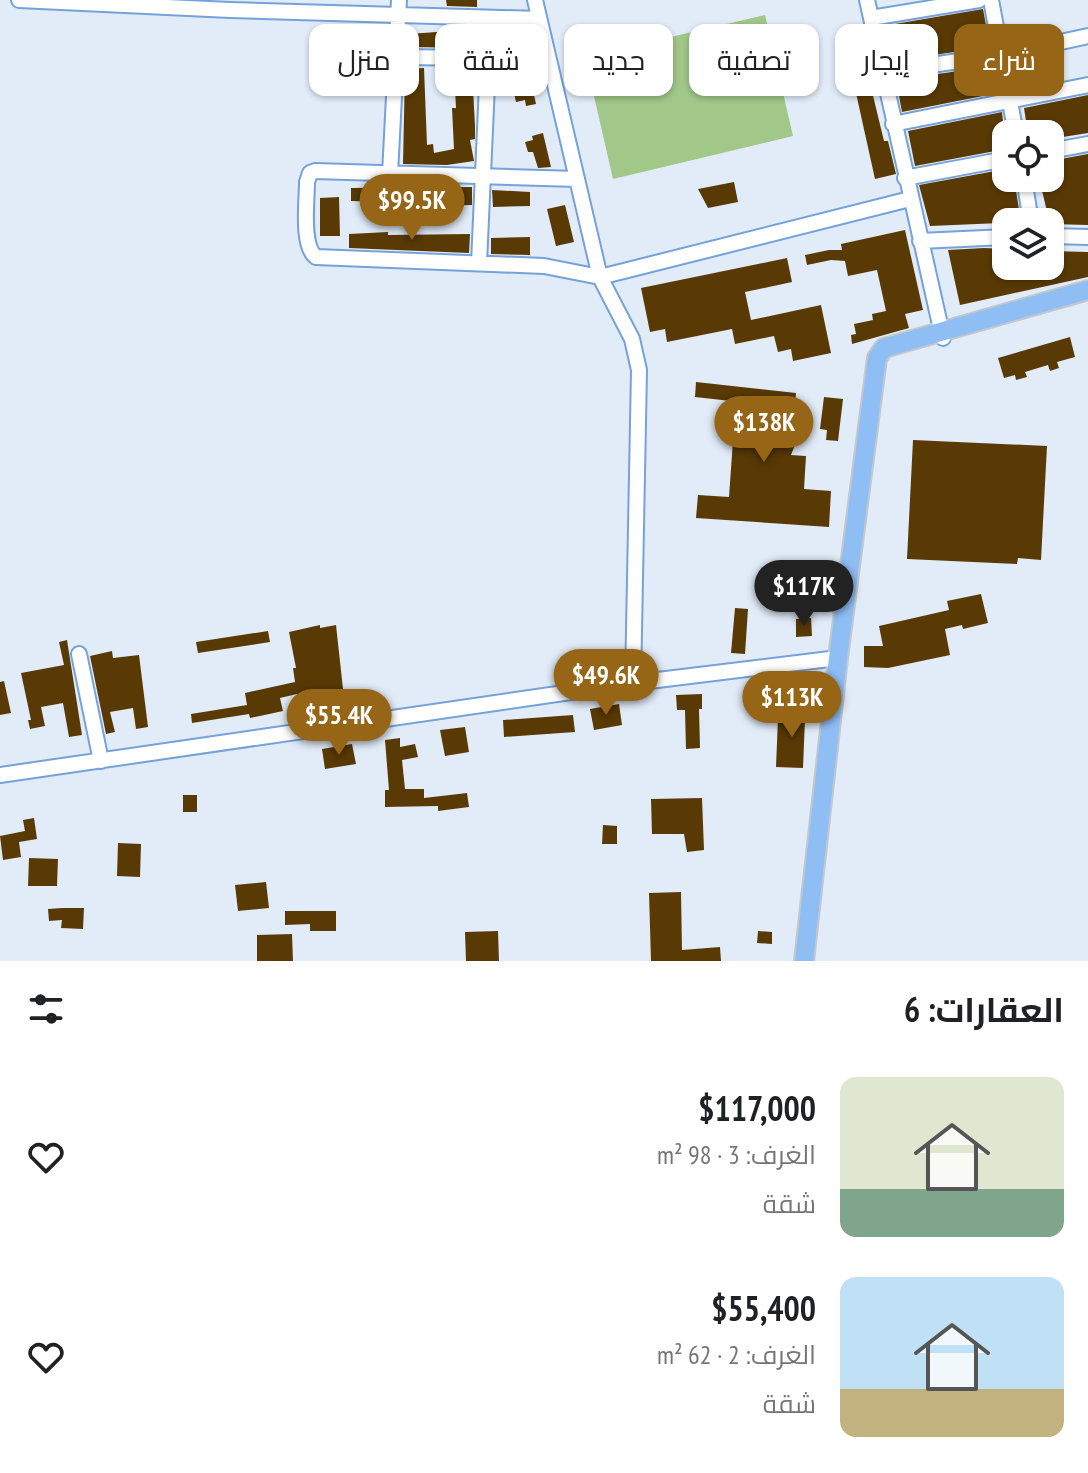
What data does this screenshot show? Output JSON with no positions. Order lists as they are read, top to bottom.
{
  "page": {
    "chip": [
      "شراء",
      "إيجار",
      "تصفية",
      "جديد",
      "شقة",
      "منزل"
    ],
    "price": [
      "$99.5K",
      "$138K",
      "$117K",
      "$49.6K",
      "$113K",
      "$55.4K"
    ],
    "heading": "العقارات: 6",
    "list": [
      {
        "name": "$117,000",
        "note": "الغرف: 3 · 98 m² · شقة"
      },
      {
        "name": "$55,400",
        "note": "الغرف: 2 · 62 m² · شقة"
      }
    ]
  }
}
